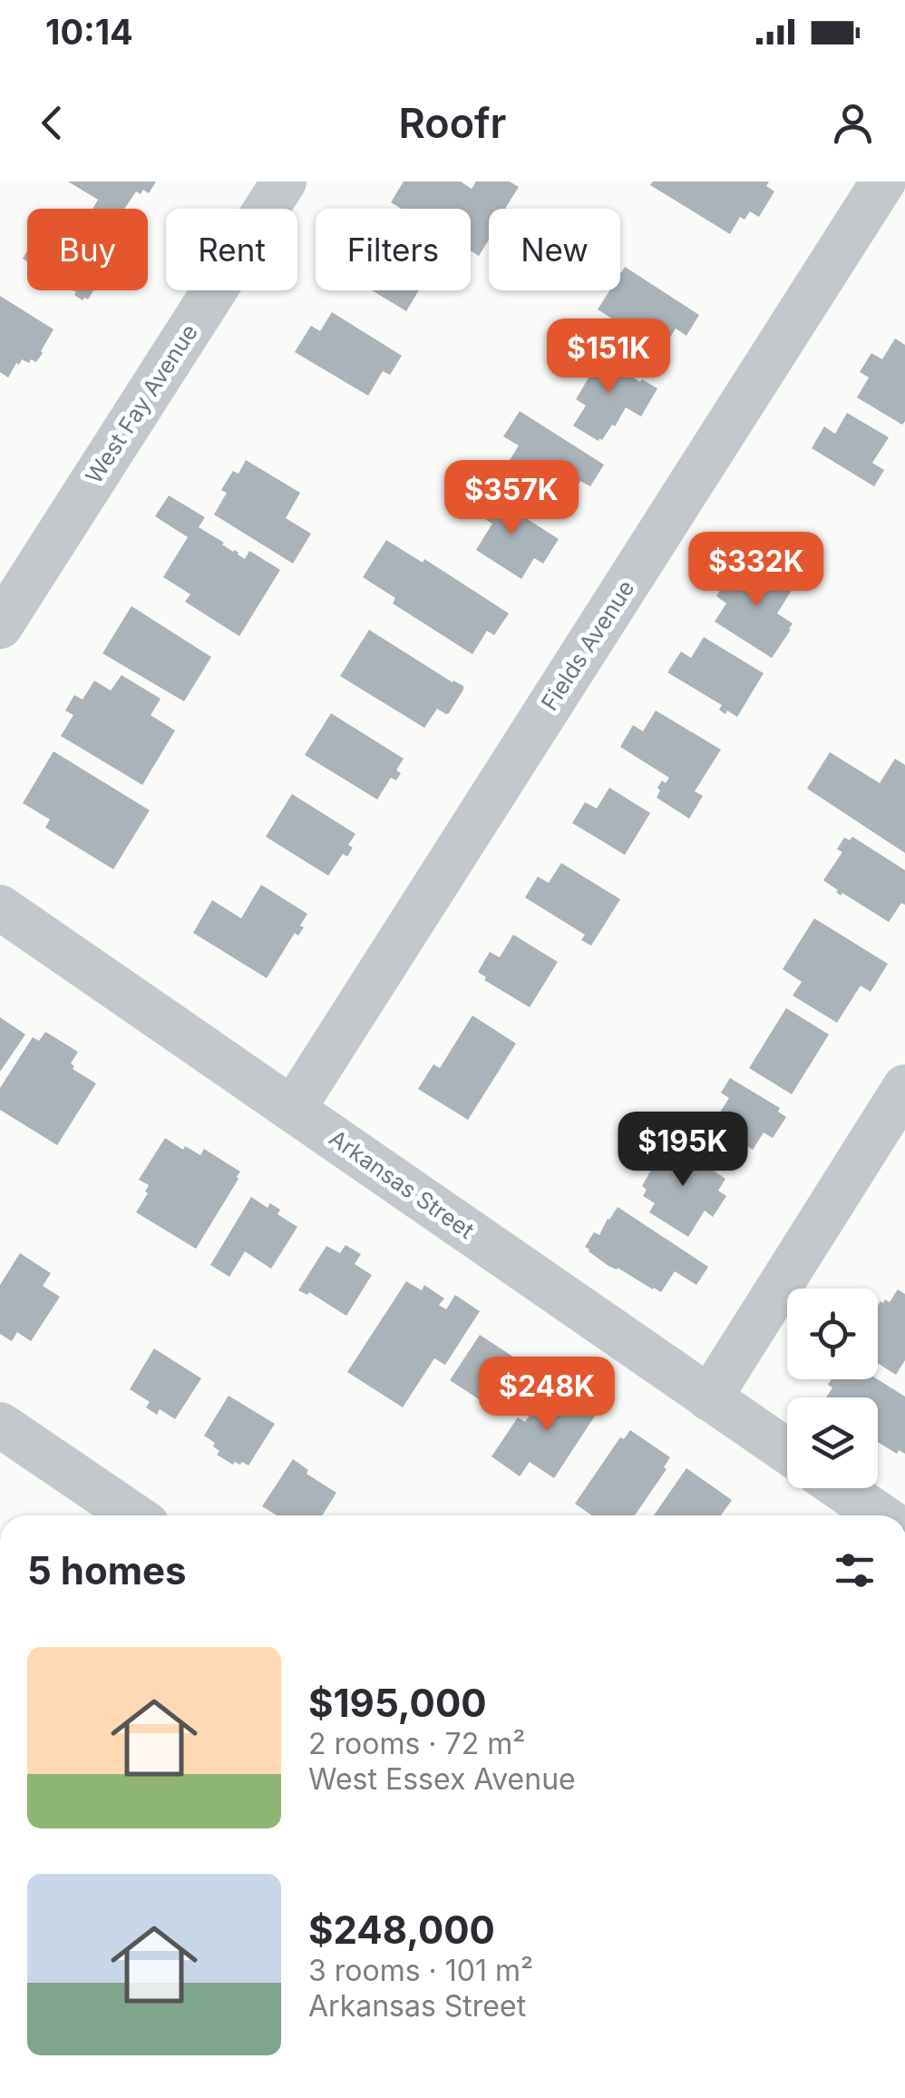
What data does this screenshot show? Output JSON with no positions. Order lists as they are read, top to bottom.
{
  "streets": {
    "street": ["West Fay Avenue", "Fields Avenue", "Arkansas Street"]
  },
  "crossings": [
    ["Fields Avenue", "Arkansas Street"]
  ],
  "page": {
    "status": "10:14",
    "header": "Roofr",
    "chip": [
      "Buy",
      "Rent",
      "Filters",
      "New"
    ],
    "price": [
      "$151K",
      "$357K",
      "$332K",
      "$195K",
      "$248K"
    ],
    "heading": "5 homes",
    "list": [
      {
        "name": "$195,000",
        "note": "2 rooms · 72 m² · West Essex Avenue"
      },
      {
        "name": "$248,000",
        "note": "3 rooms · 101 m² · Arkansas Street"
      }
    ]
  }
}
